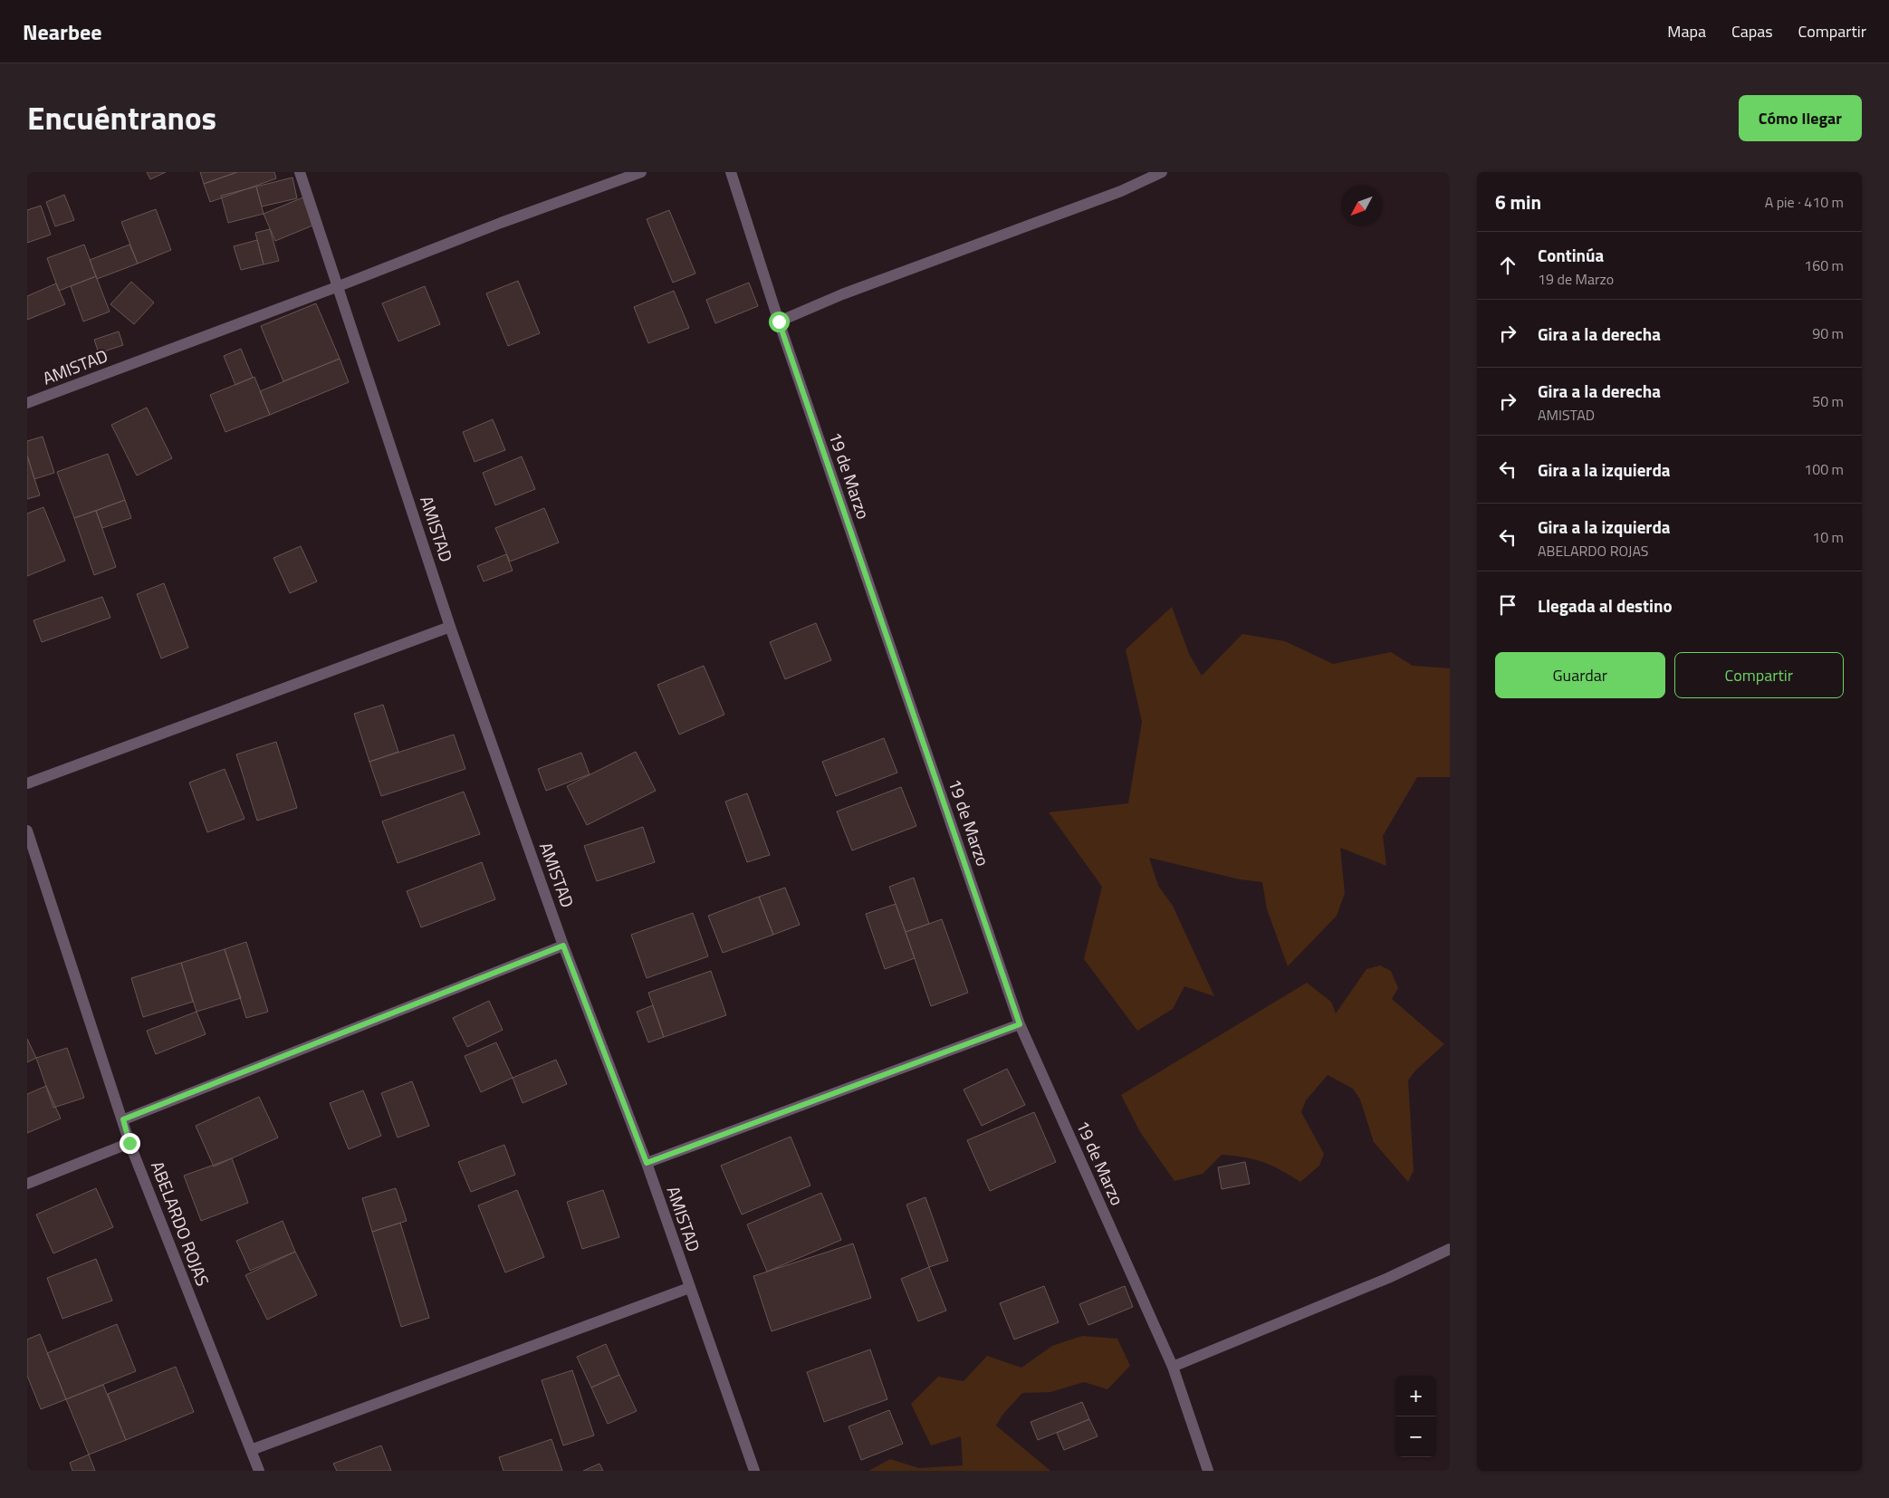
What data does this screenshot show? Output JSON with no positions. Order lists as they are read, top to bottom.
{
  "streets": {
    "street": ["AMISTAD", "19 de Marzo", "ABELARDO ROJAS"]
  },
  "north": "bottom left",
  "page": {
    "header": "Nearbee",
    "nav": ["Mapa", "Capas", "Compartir"],
    "title": "Encuéntranos",
    "buttons": [
      "Cómo llegar",
      ["Guardar", "Compartir"]
    ],
    "heading": ["6 min", "A pie · 410 m"],
    "list": [
      ["Continúa", "19 de Marzo", "160 m"],
      ["Gira a la derecha", "90 m"],
      ["Gira a la derecha", "AMISTAD", "50 m"],
      ["Gira a la izquierda", "100 m"],
      ["Gira a la izquierda", "ABELARDO ROJAS", "10 m"],
      "Llegada al destino"
    ],
    "map_buttons": ["+", "−"]
  }
}
